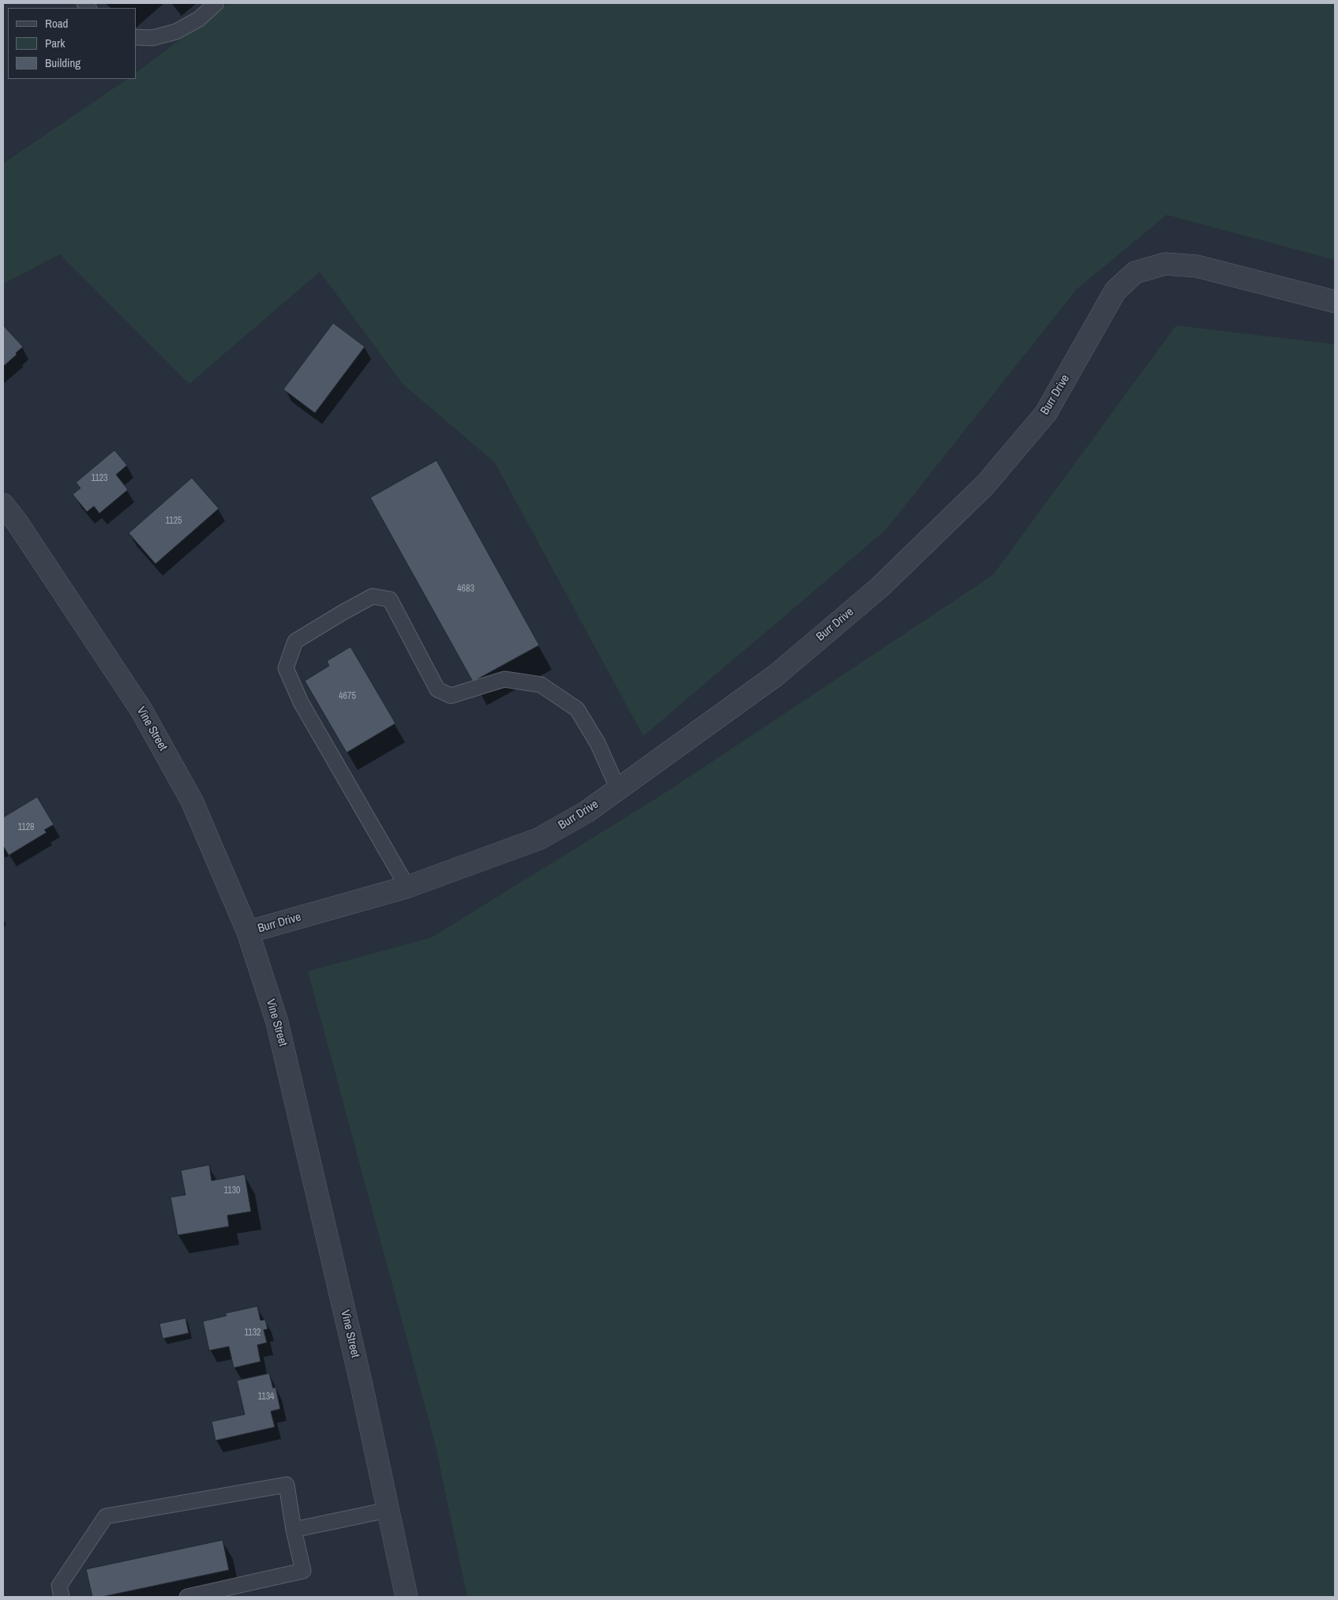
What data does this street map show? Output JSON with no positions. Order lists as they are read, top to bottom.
{
  "streets": {
    "street": ["Burr Drive", "Vine Street"]
  },
  "crossings": [
    ["Burr Drive", "Vine Street"]
  ],
  "house_numbers": [
    "1123",
    "1125",
    "4683",
    "4675",
    "1128",
    "1130",
    "1132",
    "1134"
  ],
  "legend": ["Road", "Park", "Building"]
}
